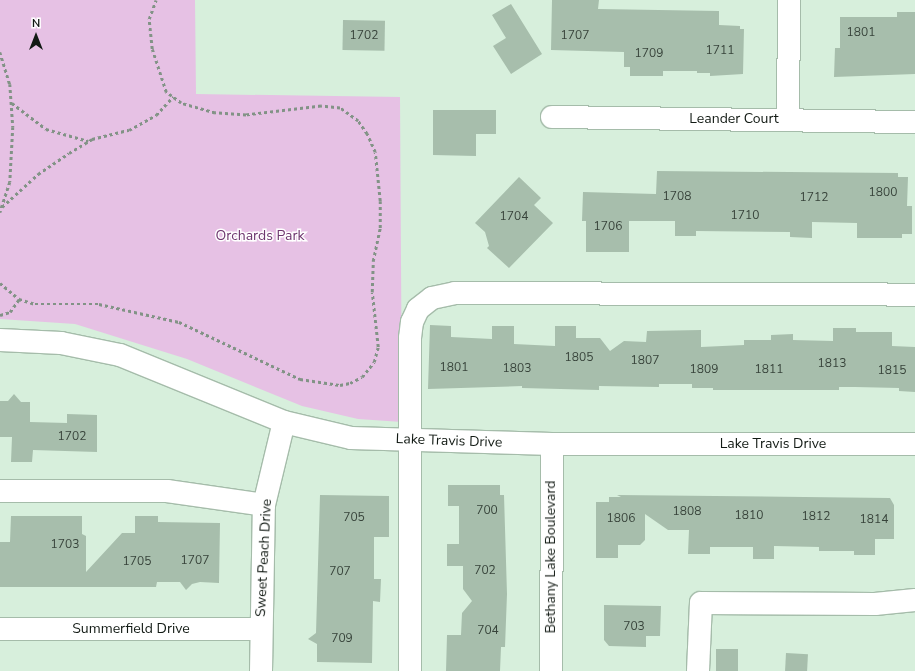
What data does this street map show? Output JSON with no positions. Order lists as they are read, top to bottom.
{
  "streets": {
    "street": [
      "Leander Court",
      "Lake Travis Drive",
      "Bethany Lake Boulevard",
      "Sweet Peach Drive",
      "Summerfield Drive"
    ]
  },
  "crossings": [
    ["Lake Travis Drive", "Bethany Lake Boulevard"],
    ["Lake Travis Drive", "Sweet Peach Drive"],
    ["Sweet Peach Drive", "Summerfield Drive"]
  ],
  "parks": ["Orchards Park"],
  "house_numbers": [
    "1801",
    "1702",
    "1707",
    "1711",
    "1709",
    "1800",
    "1708",
    "1712",
    "1710",
    "1704",
    "1706",
    "1805",
    "1807",
    "1813",
    "1801",
    "1803",
    "1809",
    "1811",
    "1815",
    "1702",
    "700",
    "1808",
    "1810",
    "1812",
    "705",
    "1806",
    "1814",
    "1703",
    "1707",
    "1705",
    "702",
    "707",
    "703",
    "704",
    "709"
  ],
  "north": "top"
}
